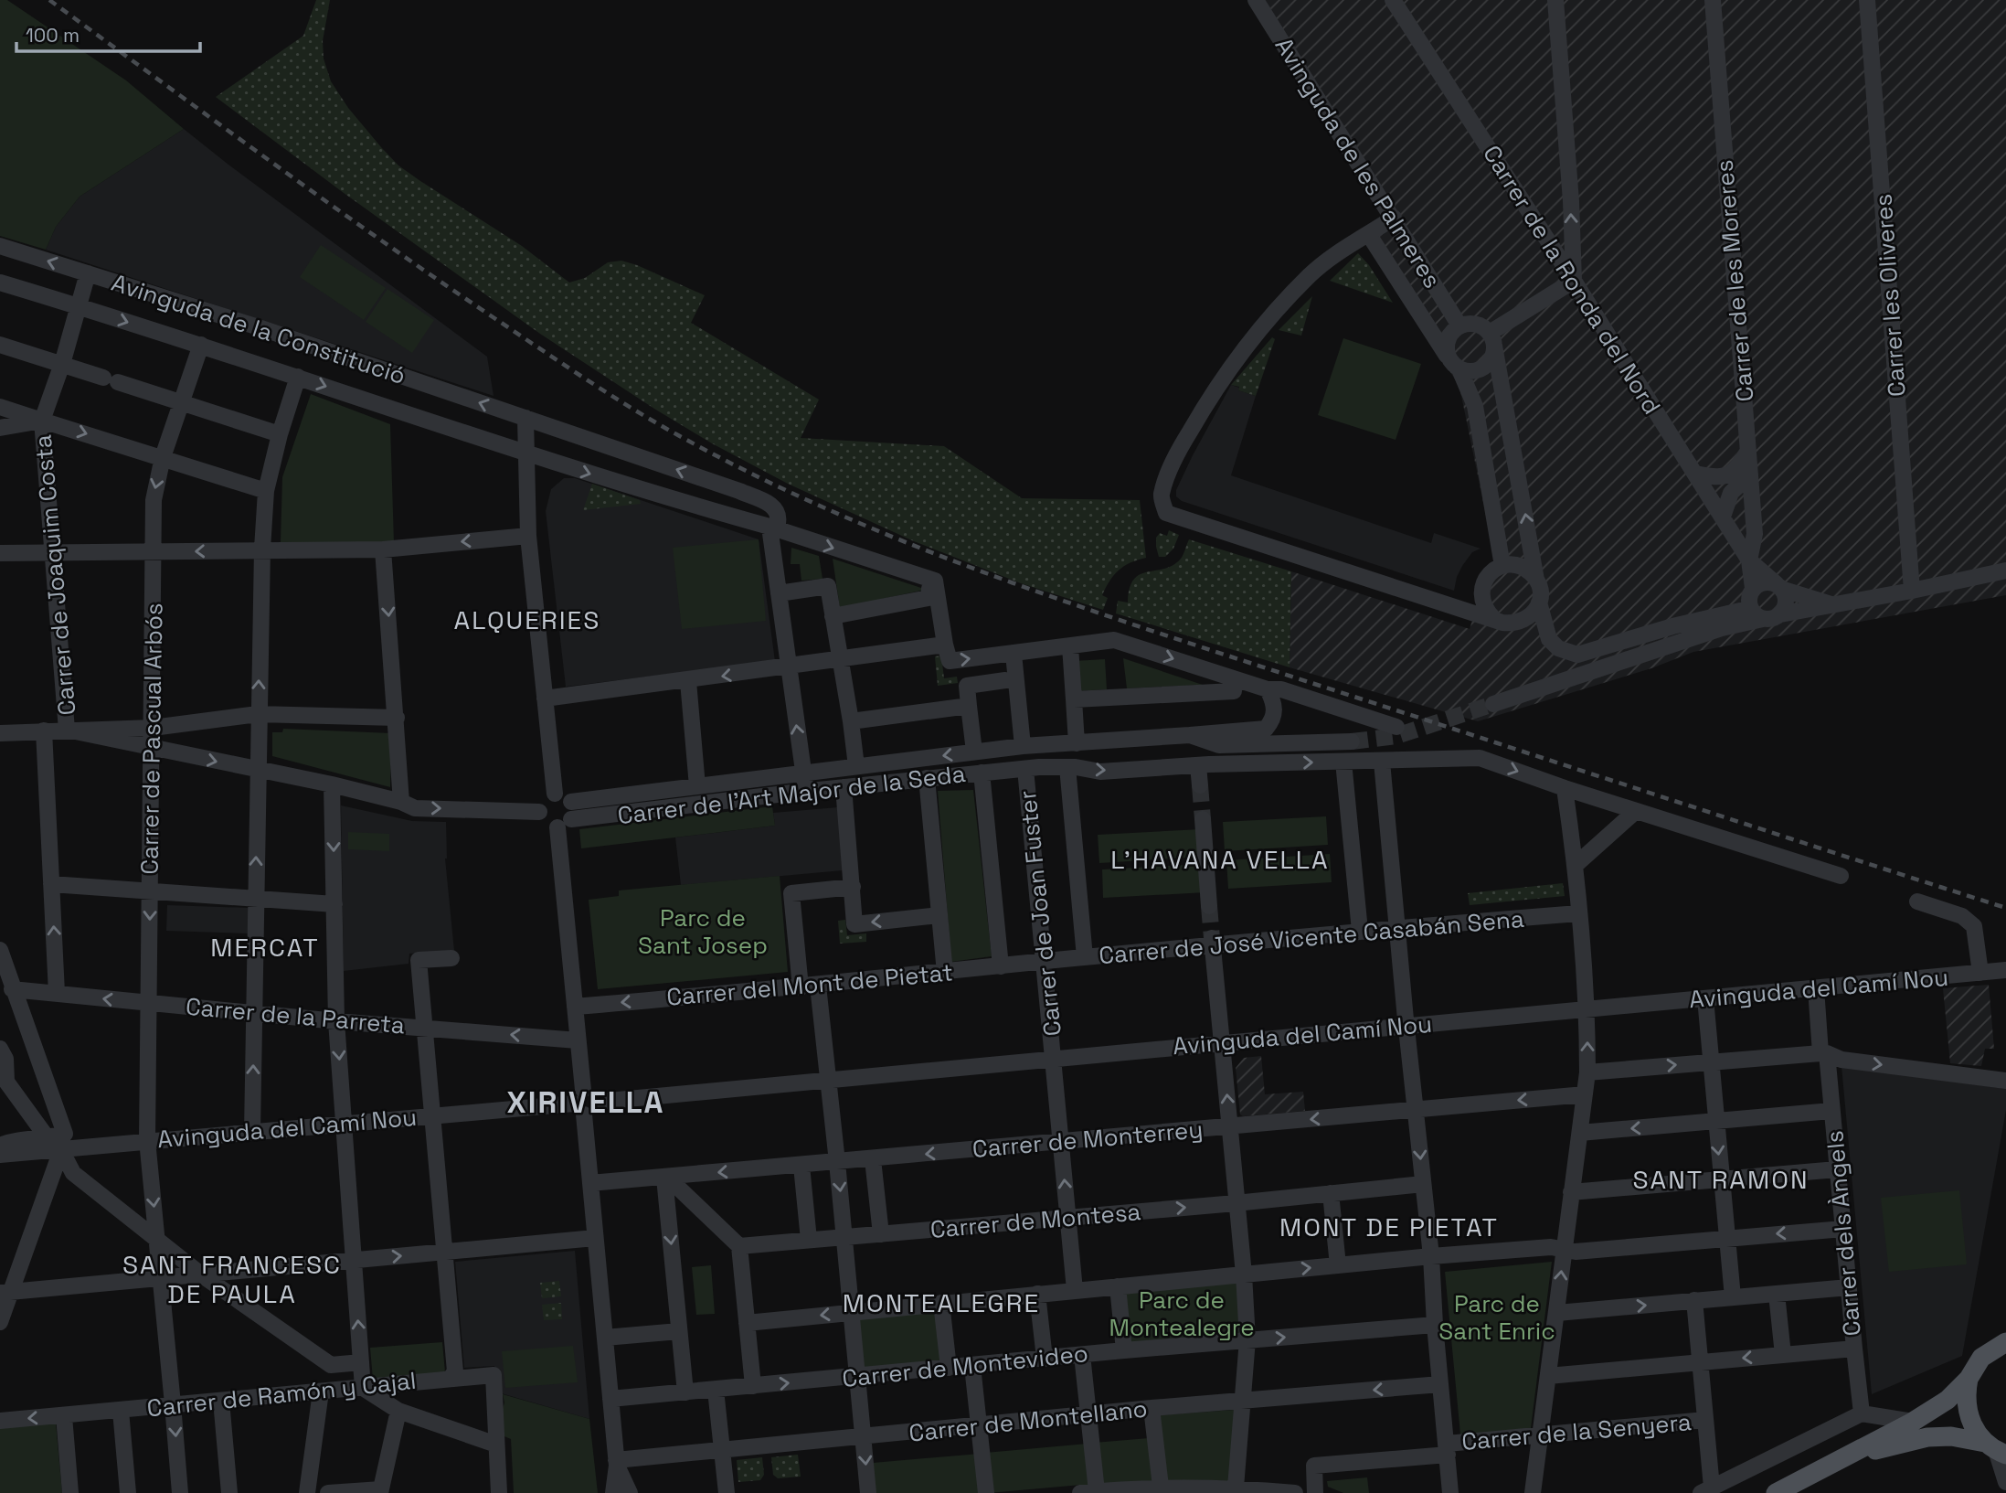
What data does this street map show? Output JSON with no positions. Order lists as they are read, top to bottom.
{
  "streets": {
    "street": [
      "Avinguda de les Palmeres",
      "Carrer de la Ronda del Nord",
      "Carrer de les Moreres",
      "Carrer les Oliveres",
      "Avinguda de la Constitució",
      "Carrer de Joaquim Costa",
      "Carrer de Pascual Arbós",
      "Carrer de l'Art Major de la Seda",
      "Carrer de Joan Fuster",
      "Carrer de José Vicente Casabán Sena",
      "Carrer del Mont de Pietat",
      "Avinguda del Camí Nou",
      "Carrer de la Parreta",
      "Carrer de Monterrey",
      "Carrer de Montesa",
      "Carrer dels Àngels",
      "Carrer de Montevideo",
      "Carrer de Ramón y Cajal",
      "Carrer de Montellano",
      "Carrer de la Senyera"
    ]
  },
  "crossings": [
    ["Carrer de la Ronda del Nord", "Carrer de les Moreres"],
    ["Avinguda de la Constitució", "Carrer de Joaquim Costa"],
    ["Avinguda de la Constitució", "Carrer de Pascual Arbós"],
    ["Carrer de Pascual Arbós", "Avinguda del Camí Nou"],
    ["Carrer de Pascual Arbós", "Carrer de la Parreta"],
    ["Carrer de Pascual Arbós", "Carrer de Ramón y Cajal"],
    ["Carrer de l'Art Major de la Seda", "Carrer de Joan Fuster"],
    ["Carrer de Joan Fuster", "Carrer de José Vicente Casabán Sena"],
    ["Carrer de Joan Fuster", "Carrer del Mont de Pietat"],
    ["Carrer de Joan Fuster", "Avinguda del Camí Nou"],
    ["Carrer de Joan Fuster", "Carrer de Monterrey"],
    ["Carrer de Joan Fuster", "Carrer de Montesa"],
    ["Carrer de José Vicente Casabán Sena", "Carrer del Mont de Pietat"],
    ["Avinguda del Camí Nou", "Carrer dels Àngels"]
  ],
  "one_way": ["Carrer del Mont de Pietat", "Carrer de Monterrey"],
  "districts": [
    "ALQUERIES",
    "L'HAVANA VELLA",
    "MERCAT",
    "XIRIVELLA",
    "SANT RAMON",
    "MONT DE PIETAT",
    "SANT FRANCESC DE PAULA",
    "MONTEALEGRE"
  ],
  "parks": ["Parc de Sant Josep", "Parc de Montealegre", "Parc de Sant Enric"],
  "scale_bar": "100 m"
}
